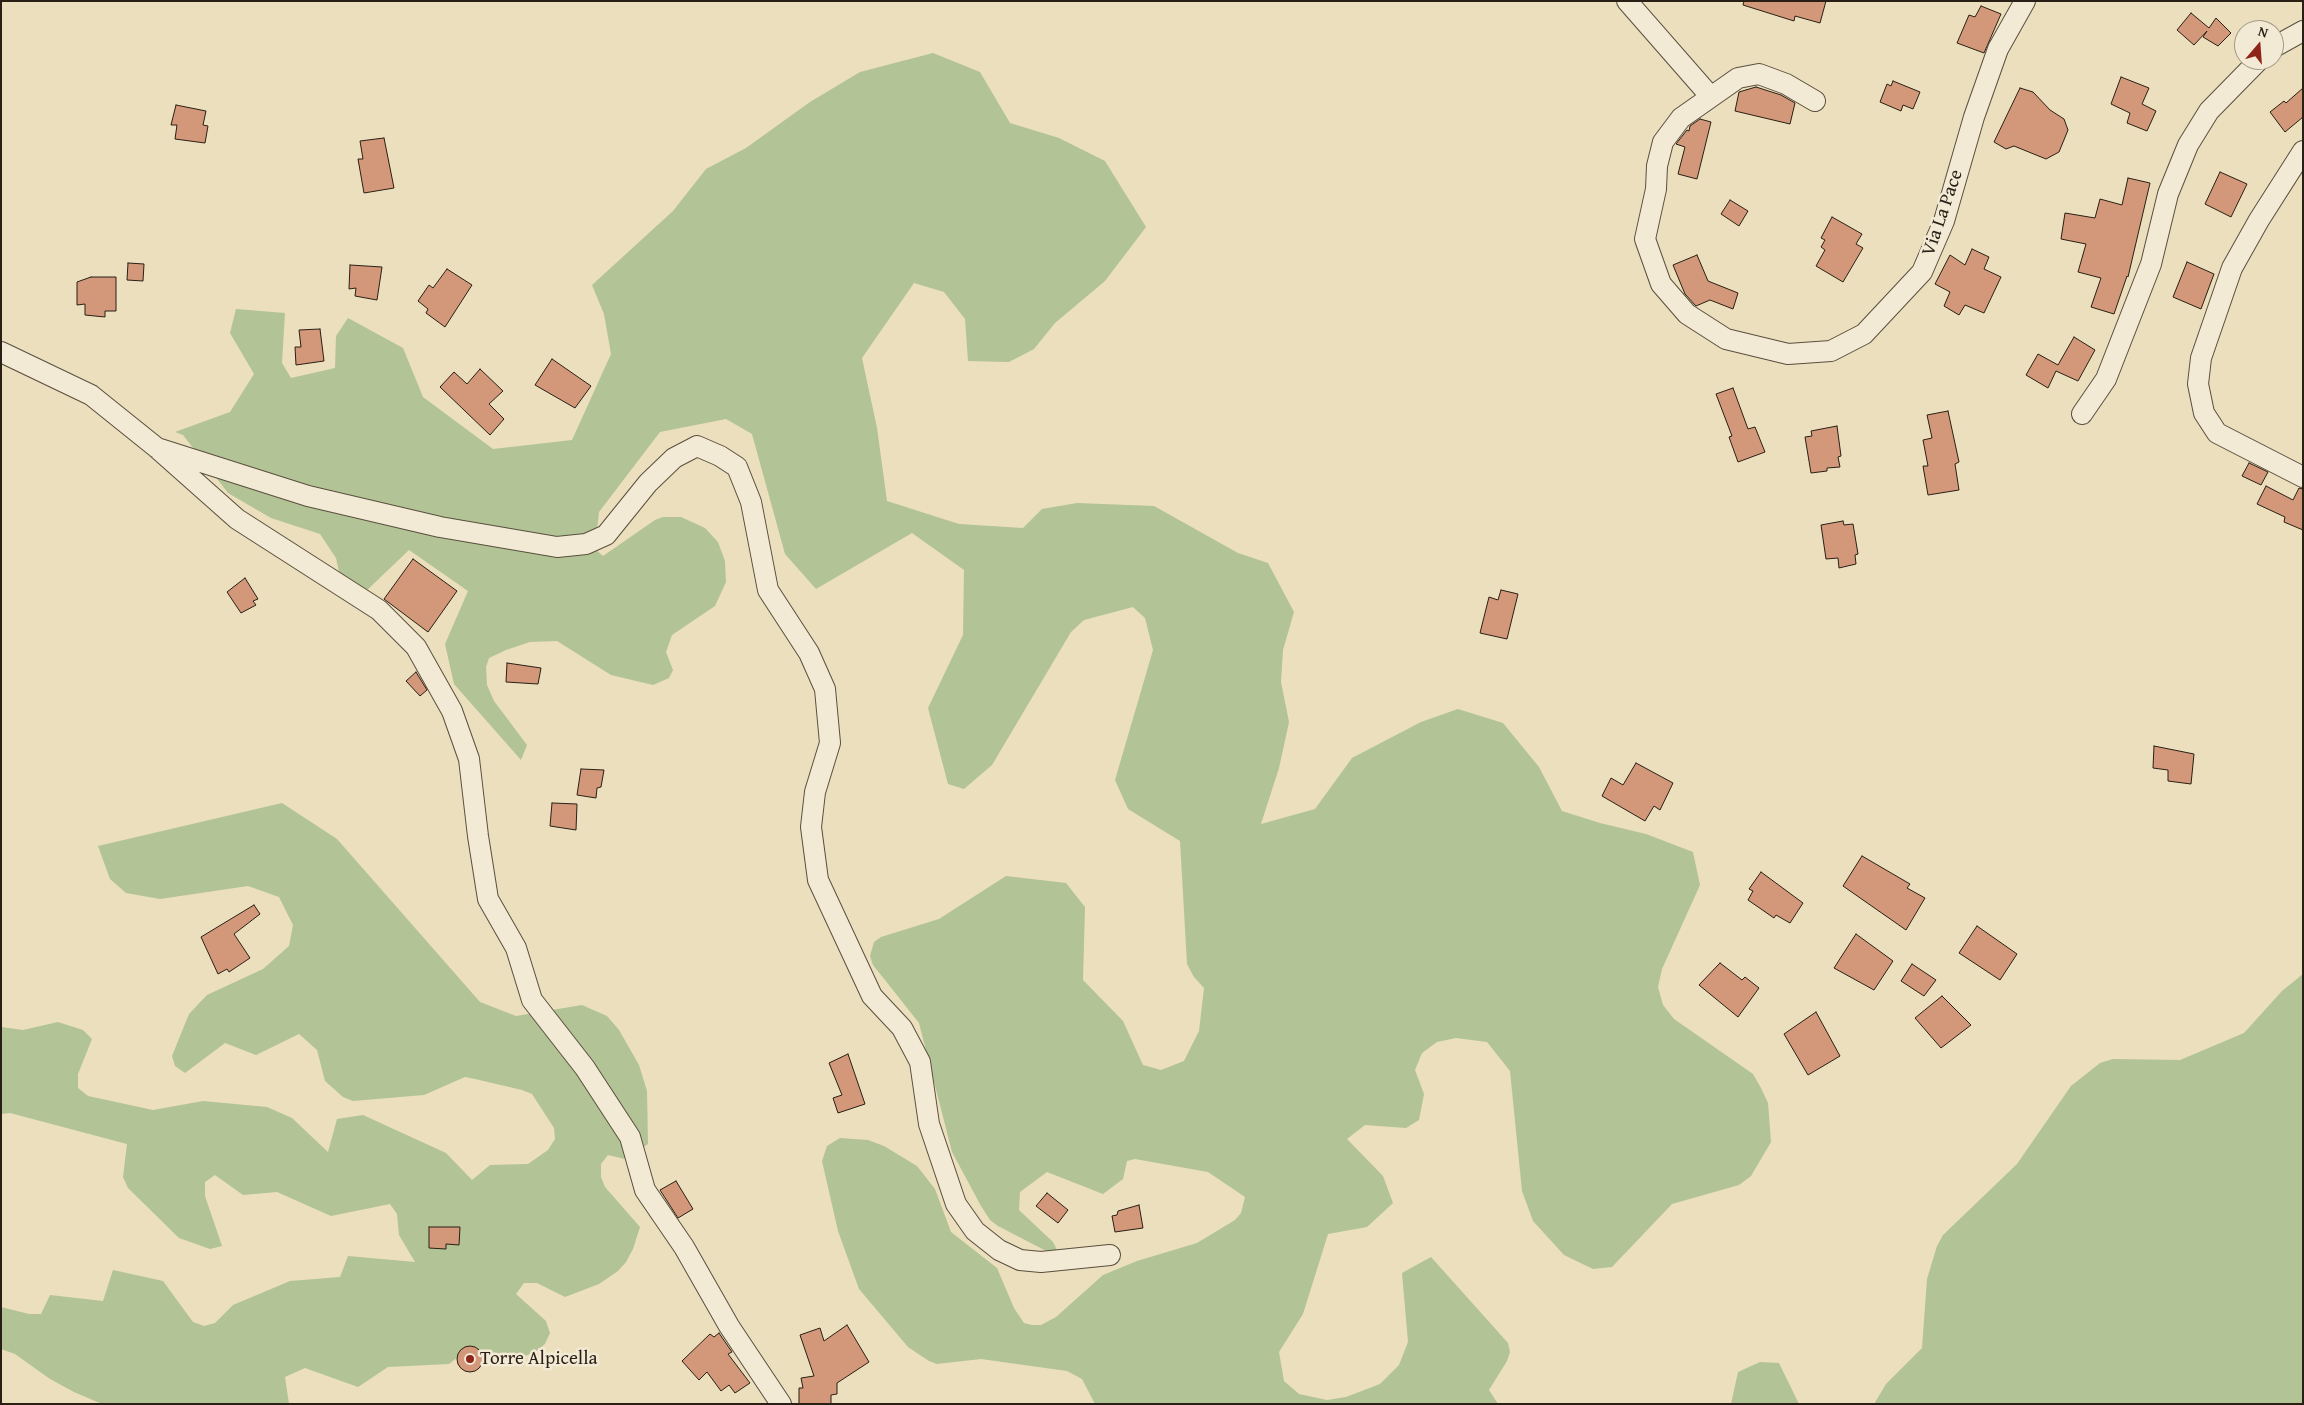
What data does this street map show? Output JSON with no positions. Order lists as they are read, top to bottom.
{
  "streets": {
    "street": ["Via La Pace"]
  },
  "places": ["Torre Alpicella"],
  "north": "top"
}
